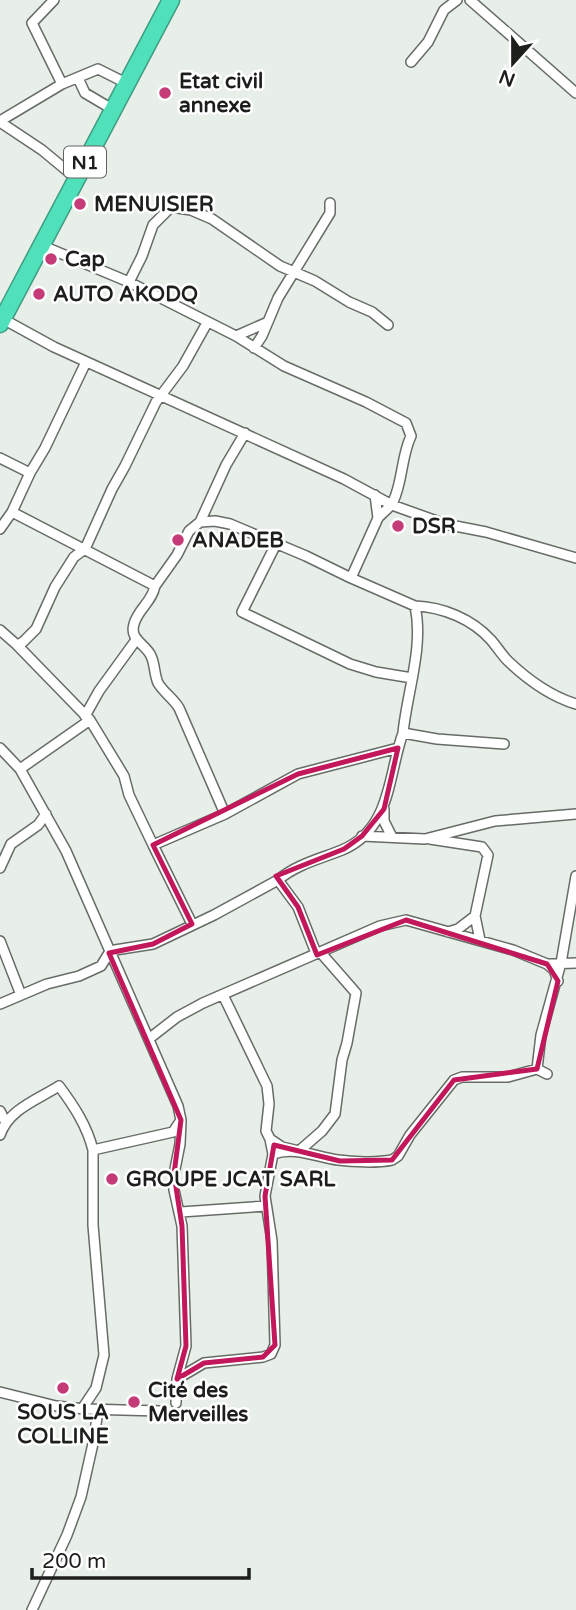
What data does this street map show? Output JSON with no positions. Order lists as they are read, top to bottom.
{
  "streets": {
    "highway": ["N1"]
  },
  "places": [
    "Etat civil annexe",
    "MENUISIER",
    "Cap",
    "AUTO AKODQ",
    "DSR",
    "ANADEB",
    "GROUPE JCAT SARL",
    "SOUS LA COLLINE",
    "Cité des Merveilles"
  ],
  "scale_bar": "200 m",
  "north": "bottom"
}
